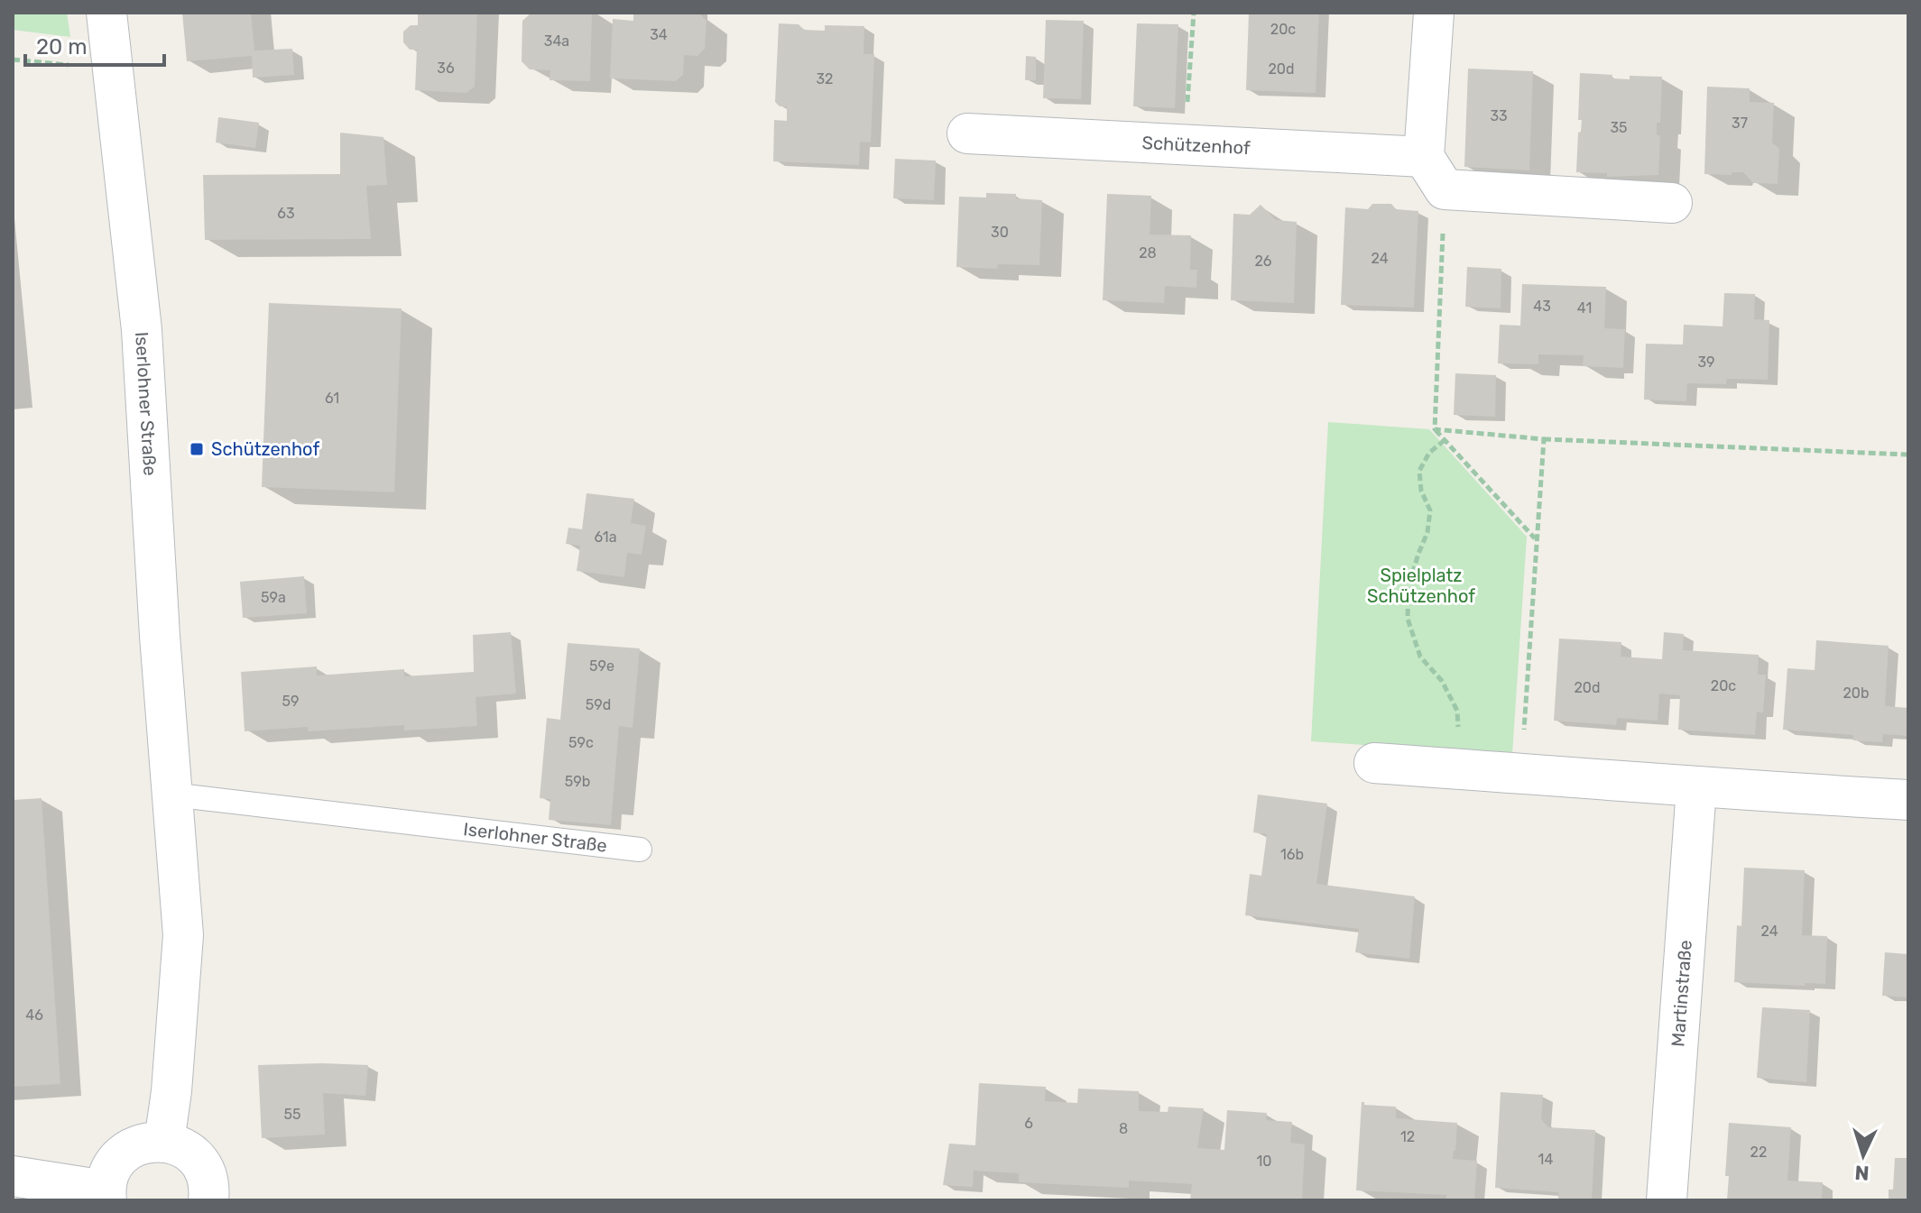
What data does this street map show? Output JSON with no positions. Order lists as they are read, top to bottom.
{
  "streets": {
    "street": ["Schützenhof", "Iserlohner Straße", "Martinstraße"]
  },
  "parks": ["Spielplatz Schützenhof"],
  "places": {
    "transit": ["Schützenhof"]
  },
  "house_numbers": [
    "20c",
    "34",
    "34a",
    "36",
    "20d",
    "32",
    "33",
    "37",
    "35",
    "63",
    "30",
    "28",
    "24",
    "26",
    "43",
    "41",
    "39",
    "61",
    "61a",
    "59a",
    "59e",
    "20c",
    "20d",
    "20b",
    "59",
    "59d",
    "59c",
    "59b",
    "16b",
    "24",
    "46",
    "55",
    "6",
    "8",
    "12",
    "22",
    "14",
    "10"
  ],
  "scale_bar": "20 m",
  "north": "bottom"
}
